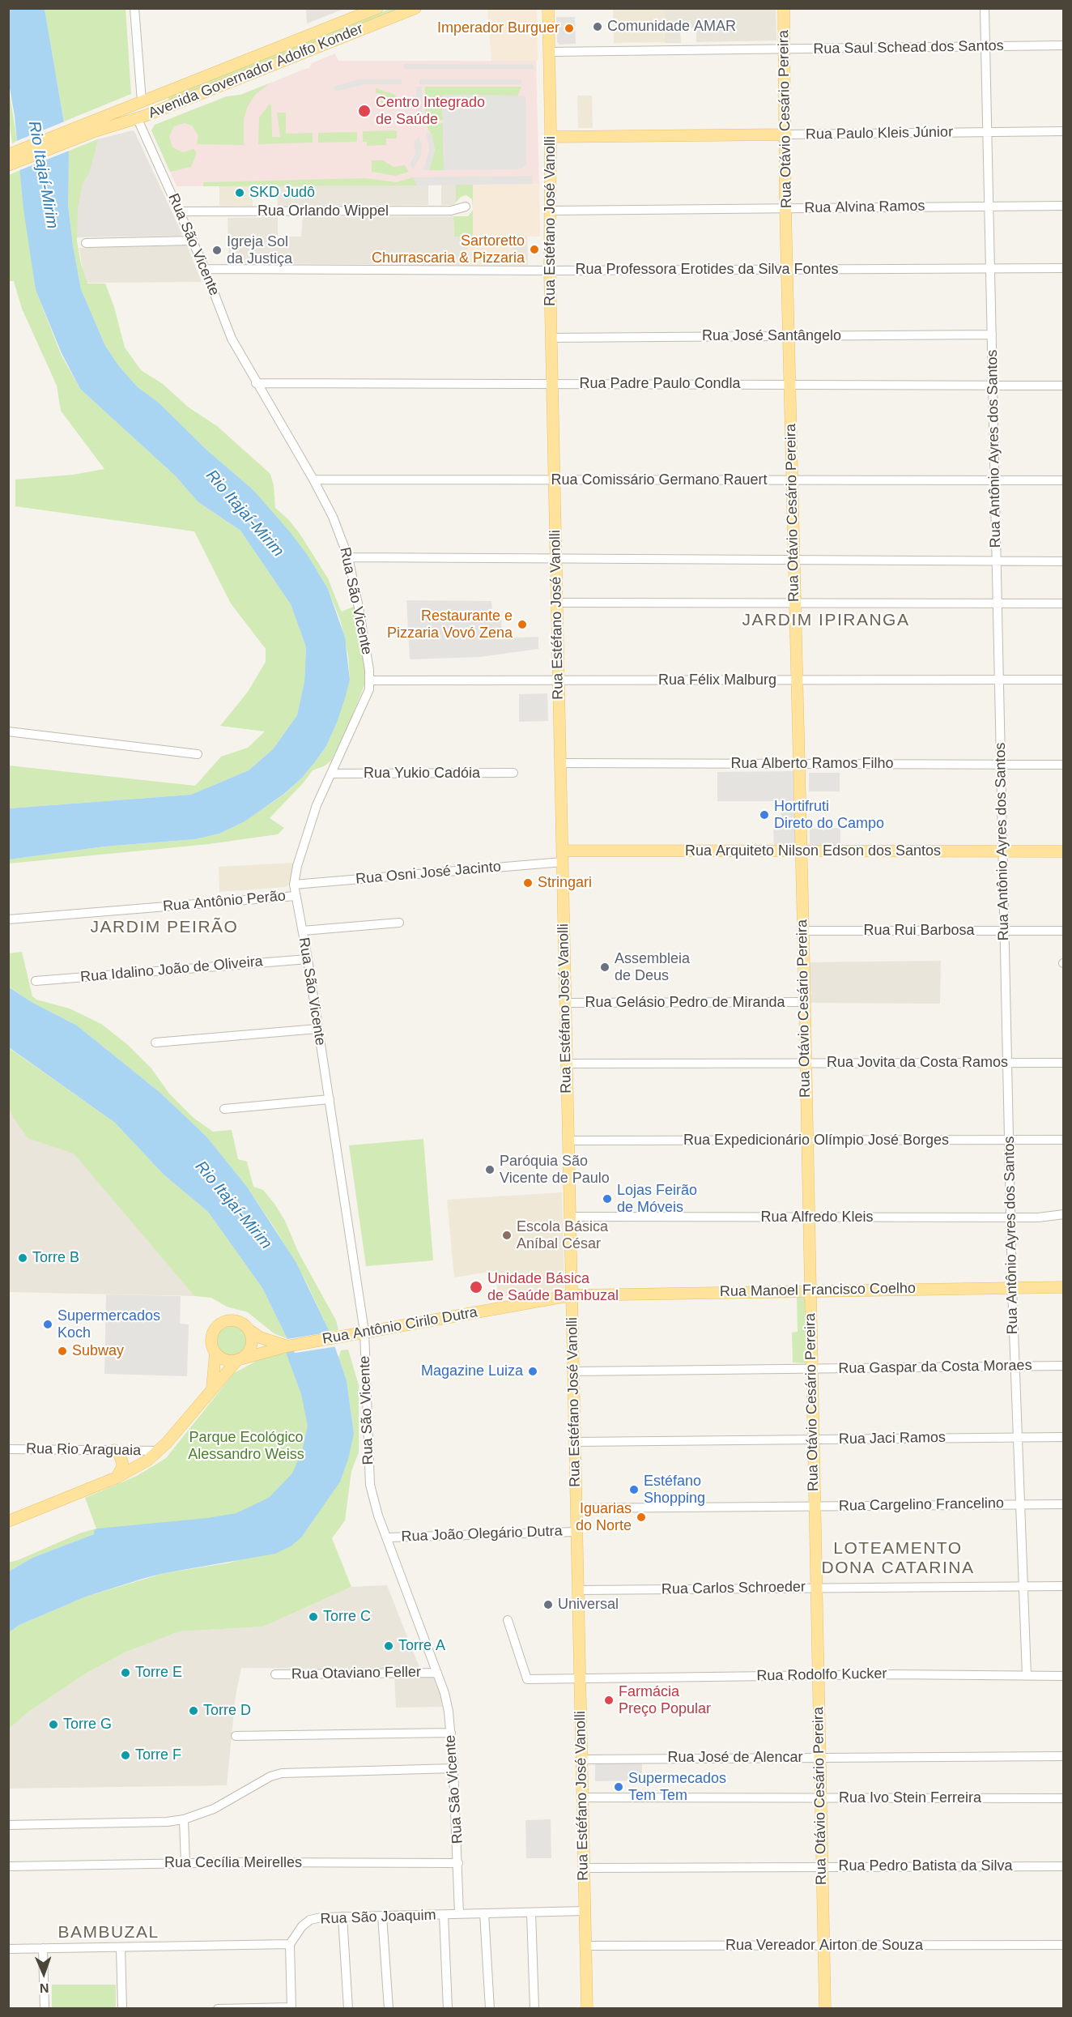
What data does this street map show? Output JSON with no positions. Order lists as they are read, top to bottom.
{
  "streets": {
    "main road": [
      "Avenida Governador Adolfo Konder",
      "Rua Otávio Cesário Pereira",
      "Rua Paulo Kleis Júnior",
      "Rua Estéfano José Vanolli",
      "Rua Arquiteto Nilson Edson dos Santos",
      "Rua Manoel Francisco Coelho",
      "Rua Antônio Cirilo Dutra"
    ],
    "street": [
      "Rua Saul Schead dos Santos",
      "Rua Alvina Ramos",
      "Rua Orlando Wippel",
      "Rua São Vicente",
      "Rua Professora Erotides da Silva Fontes",
      "Rua José Santângelo",
      "Rua Padre Paulo Condla",
      "Rua Antônio Ayres dos Santos",
      "Rua Comissário Germano Rauert",
      "Rua Félix Malburg",
      "Rua Alberto Ramos Filho",
      "Rua Yukio Cadóia",
      "Rua Osni José Jacinto",
      "Rua Antônio Perão",
      "Rua Rui Barbosa",
      "Rua Idalino João de Oliveira",
      "Rua Gelásio Pedro de Miranda",
      "Rua Jovita da Costa Ramos",
      "Rua Expedicionário Olímpio José Borges",
      "Rua Alfredo Kleis",
      "Rua Gaspar da Costa Moraes",
      "Rua Jaci Ramos",
      "Rua Rio Araguaia",
      "Rua Cargelino Francelino",
      "Rua João Olegário Dutra",
      "Rua Carlos Schroeder",
      "Rua Otaviano Feller",
      "Rua Rodolfo Kucker",
      "Rua José de Alencar",
      "Rua Ivo Stein Ferreira",
      "Rua Cecília Meirelles",
      "Rua Pedro Batista da Silva",
      "Rua São Joaquim",
      "Rua Vereador Airton de Souza"
    ]
  },
  "crossings": [
    ["Rua Saul Schead dos Santos", "Rua Otávio Cesário Pereira"],
    ["Rua Saul Schead dos Santos", "Rua Estéfano José Vanolli"],
    ["Rua Saul Schead dos Santos", "Rua Antônio Ayres dos Santos"],
    ["Avenida Governador Adolfo Konder", "Rua São Vicente"],
    ["Rua Otávio Cesário Pereira", "Rua Paulo Kleis Júnior"],
    ["Rua Otávio Cesário Pereira", "Rua Alvina Ramos"],
    ["Rua Otávio Cesário Pereira", "Rua Professora Erotides da Silva Fontes"],
    ["Rua Otávio Cesário Pereira", "Rua José Santângelo"],
    ["Rua Otávio Cesário Pereira", "Rua Padre Paulo Condla"],
    ["Rua Otávio Cesário Pereira", "Rua Comissário Germano Rauert"],
    ["Rua Otávio Cesário Pereira", "Rua Félix Malburg"],
    ["Rua Otávio Cesário Pereira", "Rua Alberto Ramos Filho"],
    ["Rua Otávio Cesário Pereira", "Rua Arquiteto Nilson Edson dos Santos"],
    ["Rua Otávio Cesário Pereira", "Rua Rui Barbosa"],
    ["Rua Otávio Cesário Pereira", "Rua Gelásio Pedro de Miranda"],
    ["Rua Otávio Cesário Pereira", "Rua Jovita da Costa Ramos"],
    ["Rua Otávio Cesário Pereira", "Rua Expedicionário Olímpio José Borges"],
    ["Rua Otávio Cesário Pereira", "Rua Alfredo Kleis"],
    ["Rua Otávio Cesário Pereira", "Rua Manoel Francisco Coelho"],
    ["Rua Otávio Cesário Pereira", "Rua Gaspar da Costa Moraes"],
    ["Rua Otávio Cesário Pereira", "Rua Jaci Ramos"],
    ["Rua Otávio Cesário Pereira", "Rua Cargelino Francelino"],
    ["Rua Otávio Cesário Pereira", "Rua Carlos Schroeder"],
    ["Rua Otávio Cesário Pereira", "Rua Rodolfo Kucker"],
    ["Rua Otávio Cesário Pereira", "Rua José de Alencar"],
    ["Rua Otávio Cesário Pereira", "Rua Ivo Stein Ferreira"],
    ["Rua Otávio Cesário Pereira", "Rua Pedro Batista da Silva"],
    ["Rua Otávio Cesário Pereira", "Rua Vereador Airton de Souza"],
    ["Rua Paulo Kleis Júnior", "Rua Estéfano José Vanolli"],
    ["Rua Paulo Kleis Júnior", "Rua Antônio Ayres dos Santos"],
    ["Rua Alvina Ramos", "Rua Estéfano José Vanolli"],
    ["Rua Alvina Ramos", "Rua Antônio Ayres dos Santos"],
    ["Rua Orlando Wippel", "Rua São Vicente"],
    ["Rua Estéfano José Vanolli", "Rua Professora Erotides da Silva Fontes"],
    ["Rua Estéfano José Vanolli", "Rua José Santângelo"],
    ["Rua Estéfano José Vanolli", "Rua Padre Paulo Condla"],
    ["Rua Estéfano José Vanolli", "Rua Comissário Germano Rauert"],
    ["Rua Estéfano José Vanolli", "Rua Félix Malburg"],
    ["Rua Estéfano José Vanolli", "Rua Alberto Ramos Filho"],
    ["Rua Estéfano José Vanolli", "Rua Arquiteto Nilson Edson dos Santos"],
    ["Rua Estéfano José Vanolli", "Rua Osni José Jacinto"],
    ["Rua Estéfano José Vanolli", "Rua Gelásio Pedro de Miranda"],
    ["Rua Estéfano José Vanolli", "Rua Jovita da Costa Ramos"],
    ["Rua Estéfano José Vanolli", "Rua Expedicionário Olímpio José Borges"],
    ["Rua Estéfano José Vanolli", "Rua Alfredo Kleis"],
    ["Rua Estéfano José Vanolli", "Rua Manoel Francisco Coelho"],
    ["Rua Estéfano José Vanolli", "Rua Antônio Cirilo Dutra"],
    ["Rua Estéfano José Vanolli", "Rua Gaspar da Costa Moraes"],
    ["Rua Estéfano José Vanolli", "Rua Jaci Ramos"],
    ["Rua Estéfano José Vanolli", "Rua Cargelino Francelino"],
    ["Rua Estéfano José Vanolli", "Rua João Olegário Dutra"],
    ["Rua Estéfano José Vanolli", "Rua Carlos Schroeder"],
    ["Rua Estéfano José Vanolli", "Rua Rodolfo Kucker"],
    ["Rua Estéfano José Vanolli", "Rua José de Alencar"],
    ["Rua Estéfano José Vanolli", "Rua Ivo Stein Ferreira"],
    ["Rua Estéfano José Vanolli", "Rua Pedro Batista da Silva"],
    ["Rua Estéfano José Vanolli", "Rua São Joaquim"],
    ["Rua Estéfano José Vanolli", "Rua Vereador Airton de Souza"],
    ["Rua São Vicente", "Rua Professora Erotides da Silva Fontes"],
    ["Rua São Vicente", "Rua Padre Paulo Condla"],
    ["Rua São Vicente", "Rua Comissário Germano Rauert"],
    ["Rua São Vicente", "Rua Félix Malburg"],
    ["Rua São Vicente", "Rua Yukio Cadóia"],
    ["Rua São Vicente", "Rua Osni José Jacinto"],
    ["Rua São Vicente", "Rua Antônio Perão"],
    ["Rua São Vicente", "Rua Idalino João de Oliveira"],
    ["Rua São Vicente", "Rua Antônio Cirilo Dutra"],
    ["Rua São Vicente", "Rua João Olegário Dutra"],
    ["Rua São Vicente", "Rua Otaviano Feller"],
    ["Rua São Vicente", "Rua Cecília Meirelles"],
    ["Rua São Vicente", "Rua São Joaquim"],
    ["Rua Professora Erotides da Silva Fontes", "Rua Antônio Ayres dos Santos"],
    ["Rua José Santângelo", "Rua Antônio Ayres dos Santos"],
    ["Rua Padre Paulo Condla", "Rua Antônio Ayres dos Santos"],
    ["Rua Antônio Ayres dos Santos", "Rua Comissário Germano Rauert"],
    ["Rua Antônio Ayres dos Santos", "Rua Félix Malburg"],
    ["Rua Antônio Ayres dos Santos", "Rua Alberto Ramos Filho"],
    ["Rua Antônio Ayres dos Santos", "Rua Arquiteto Nilson Edson dos Santos"],
    ["Rua Antônio Ayres dos Santos", "Rua Rui Barbosa"],
    ["Rua Antônio Ayres dos Santos", "Rua Jovita da Costa Ramos"],
    ["Rua Antônio Ayres dos Santos", "Rua Expedicionário Olímpio José Borges"],
    ["Rua Antônio Ayres dos Santos", "Rua Alfredo Kleis"],
    ["Rua Antônio Ayres dos Santos", "Rua Manoel Francisco Coelho"],
    ["Rua Antônio Ayres dos Santos", "Rua Gaspar da Costa Moraes"],
    ["Rua Antônio Ayres dos Santos", "Rua Jaci Ramos"],
    ["Rua Antônio Ayres dos Santos", "Rua Cargelino Francelino"],
    ["Rua Antônio Ayres dos Santos", "Rua Carlos Schroeder"],
    ["Rua Antônio Ayres dos Santos", "Rua Rodolfo Kucker"],
    ["Rua Arquiteto Nilson Edson dos Santos", "Rua Osni José Jacinto"],
    ["Rua Manoel Francisco Coelho", "Rua Antônio Cirilo Dutra"]
  ],
  "districts": [
    "JARDIM IPIRANGA",
    "JARDIM PEIRÃO",
    "LOTEAMENTO DONA CATARINA",
    "BAMBUZAL"
  ],
  "water": ["Rio Itajaí-Mirim"],
  "parks": ["Parque Ecológico Alessandro Weiss"],
  "places": [
    "Comunidade AMAR",
    "Imperador Burguer",
    "Centro Integrado de Saúde",
    "SKD Judô",
    "Sartoretto Churrascaria & Pizzaria",
    "Igreja Sol da Justiça",
    "Restaurante e Pizzaria Vovó Zena",
    "Hortifruti Direto do Campo",
    "Stringari",
    "Assembleia de Deus",
    "Paróquia São Vicente de Paulo",
    "Lojas Feirão de Móveis",
    "Escola Básica Aníbal César",
    "Torre B",
    "Unidade Básica de Saúde Bambuzal",
    "Supermercados Koch",
    "Subway",
    "Magazine Luiza",
    "Estéfano Shopping",
    "Iguarias do Norte",
    "Universal",
    "Torre C",
    "Torre A",
    "Torre E",
    "Farmácia Preço Popular",
    "Torre D",
    "Torre G",
    "Torre F",
    "Supermecados Tem Tem"
  ],
  "north": "bottom"
}
